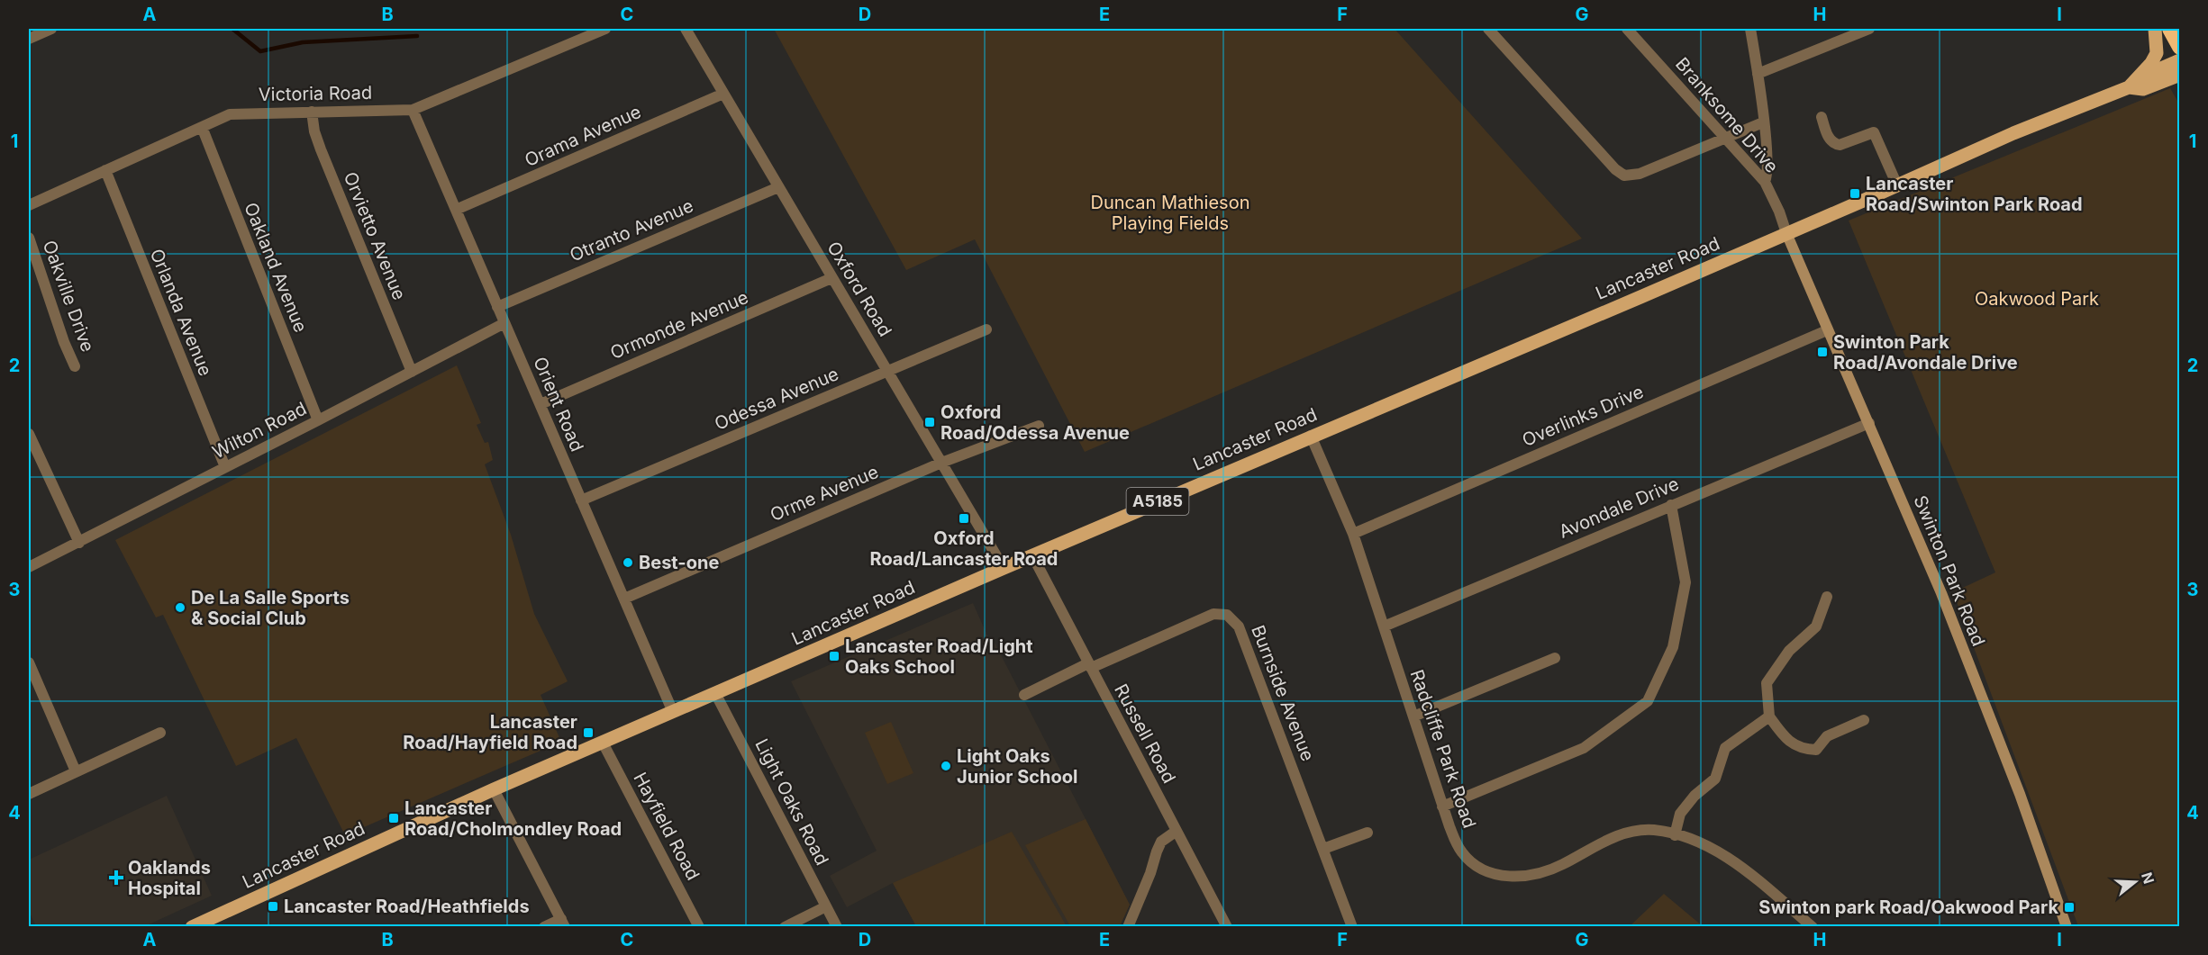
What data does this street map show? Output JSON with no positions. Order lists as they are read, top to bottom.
{
  "streets": {
    "main road": ["Lancaster Road", "A5185"],
    "street": [
      "Victoria Road",
      "Branksome Drive",
      "Orama Avenue",
      "Otranto Avenue",
      "Orvietto Avenue",
      "Oakland Avenue",
      "Oxford Road",
      "Oakville Drive",
      "Orlanda Avenue",
      "Ormonde Avenue",
      "Odessa Avenue",
      "Orient Road",
      "Overlinks Drive",
      "Wilton Road",
      "Orme Avenue",
      "Avondale Drive",
      "Swinton Park Road",
      "Burnside Avenue",
      "Russell Road",
      "Radcliffe Park Road",
      "Light Oaks Road",
      "Hayfield Road"
    ]
  },
  "crossings": [
    ["Victoria Road", "Orvietto Avenue"],
    ["Victoria Road", "Oakland Avenue"],
    ["Victoria Road", "Orlanda Avenue"],
    ["Victoria Road", "Orient Road"],
    ["Branksome Drive", "Lancaster Road"],
    ["Branksome Drive", "Swinton Park Road"],
    ["Orama Avenue", "Oxford Road"],
    ["Orama Avenue", "Orient Road"],
    ["Otranto Avenue", "Oxford Road"],
    ["Otranto Avenue", "Orient Road"],
    ["Orvietto Avenue", "Wilton Road"],
    ["Oakland Avenue", "Wilton Road"],
    ["Lancaster Road", "Oxford Road"],
    ["Lancaster Road", "Orient Road"],
    ["Lancaster Road", "Swinton Park Road"],
    ["Lancaster Road", "Russell Road"],
    ["Lancaster Road", "Radcliffe Park Road"],
    ["Lancaster Road", "Light Oaks Road"],
    ["Lancaster Road", "Hayfield Road"],
    ["Oxford Road", "Ormonde Avenue"],
    ["Oxford Road", "Odessa Avenue"],
    ["Oxford Road", "Orme Avenue"],
    ["Orlanda Avenue", "Wilton Road"],
    ["Ormonde Avenue", "Orient Road"],
    ["Odessa Avenue", "Orient Road"],
    ["Orient Road", "Wilton Road"],
    ["Orient Road", "Orme Avenue"],
    ["Overlinks Drive", "Swinton Park Road"],
    ["Overlinks Drive", "Radcliffe Park Road"],
    ["Avondale Drive", "Swinton Park Road"],
    ["Avondale Drive", "Radcliffe Park Road"],
    ["Burnside Avenue", "Russell Road"]
  ],
  "parks": ["Duncan Mathieson Playing Fields", "Oakwood Park"],
  "places": {
    "transit": [
      "Lancaster Road/Swinton Park Road",
      "Swinton Park Road/Avondale Drive",
      "Oxford Road/Odessa Avenue",
      "Oxford Road/Lancaster Road",
      "Lancaster Road/Light Oaks School",
      "Lancaster Road/Hayfield Road",
      "Lancaster Road/Cholmondley Road",
      "Lancaster Road/Heathfields",
      "Swinton park Road/Oakwood Park"
    ],
    "other": ["Best-one", "De La Salle Sports & Social Club", "Light Oaks Junior School"],
    "health": ["Oaklands Hospital"]
  },
  "north": "right",
  "grid": {
    "columns": [
      "A",
      "B",
      "C",
      "D",
      "E",
      "F",
      "G",
      "H",
      "I"
    ],
    "rows": [
      "1",
      "2",
      "3",
      "4"
    ]
  }
}
